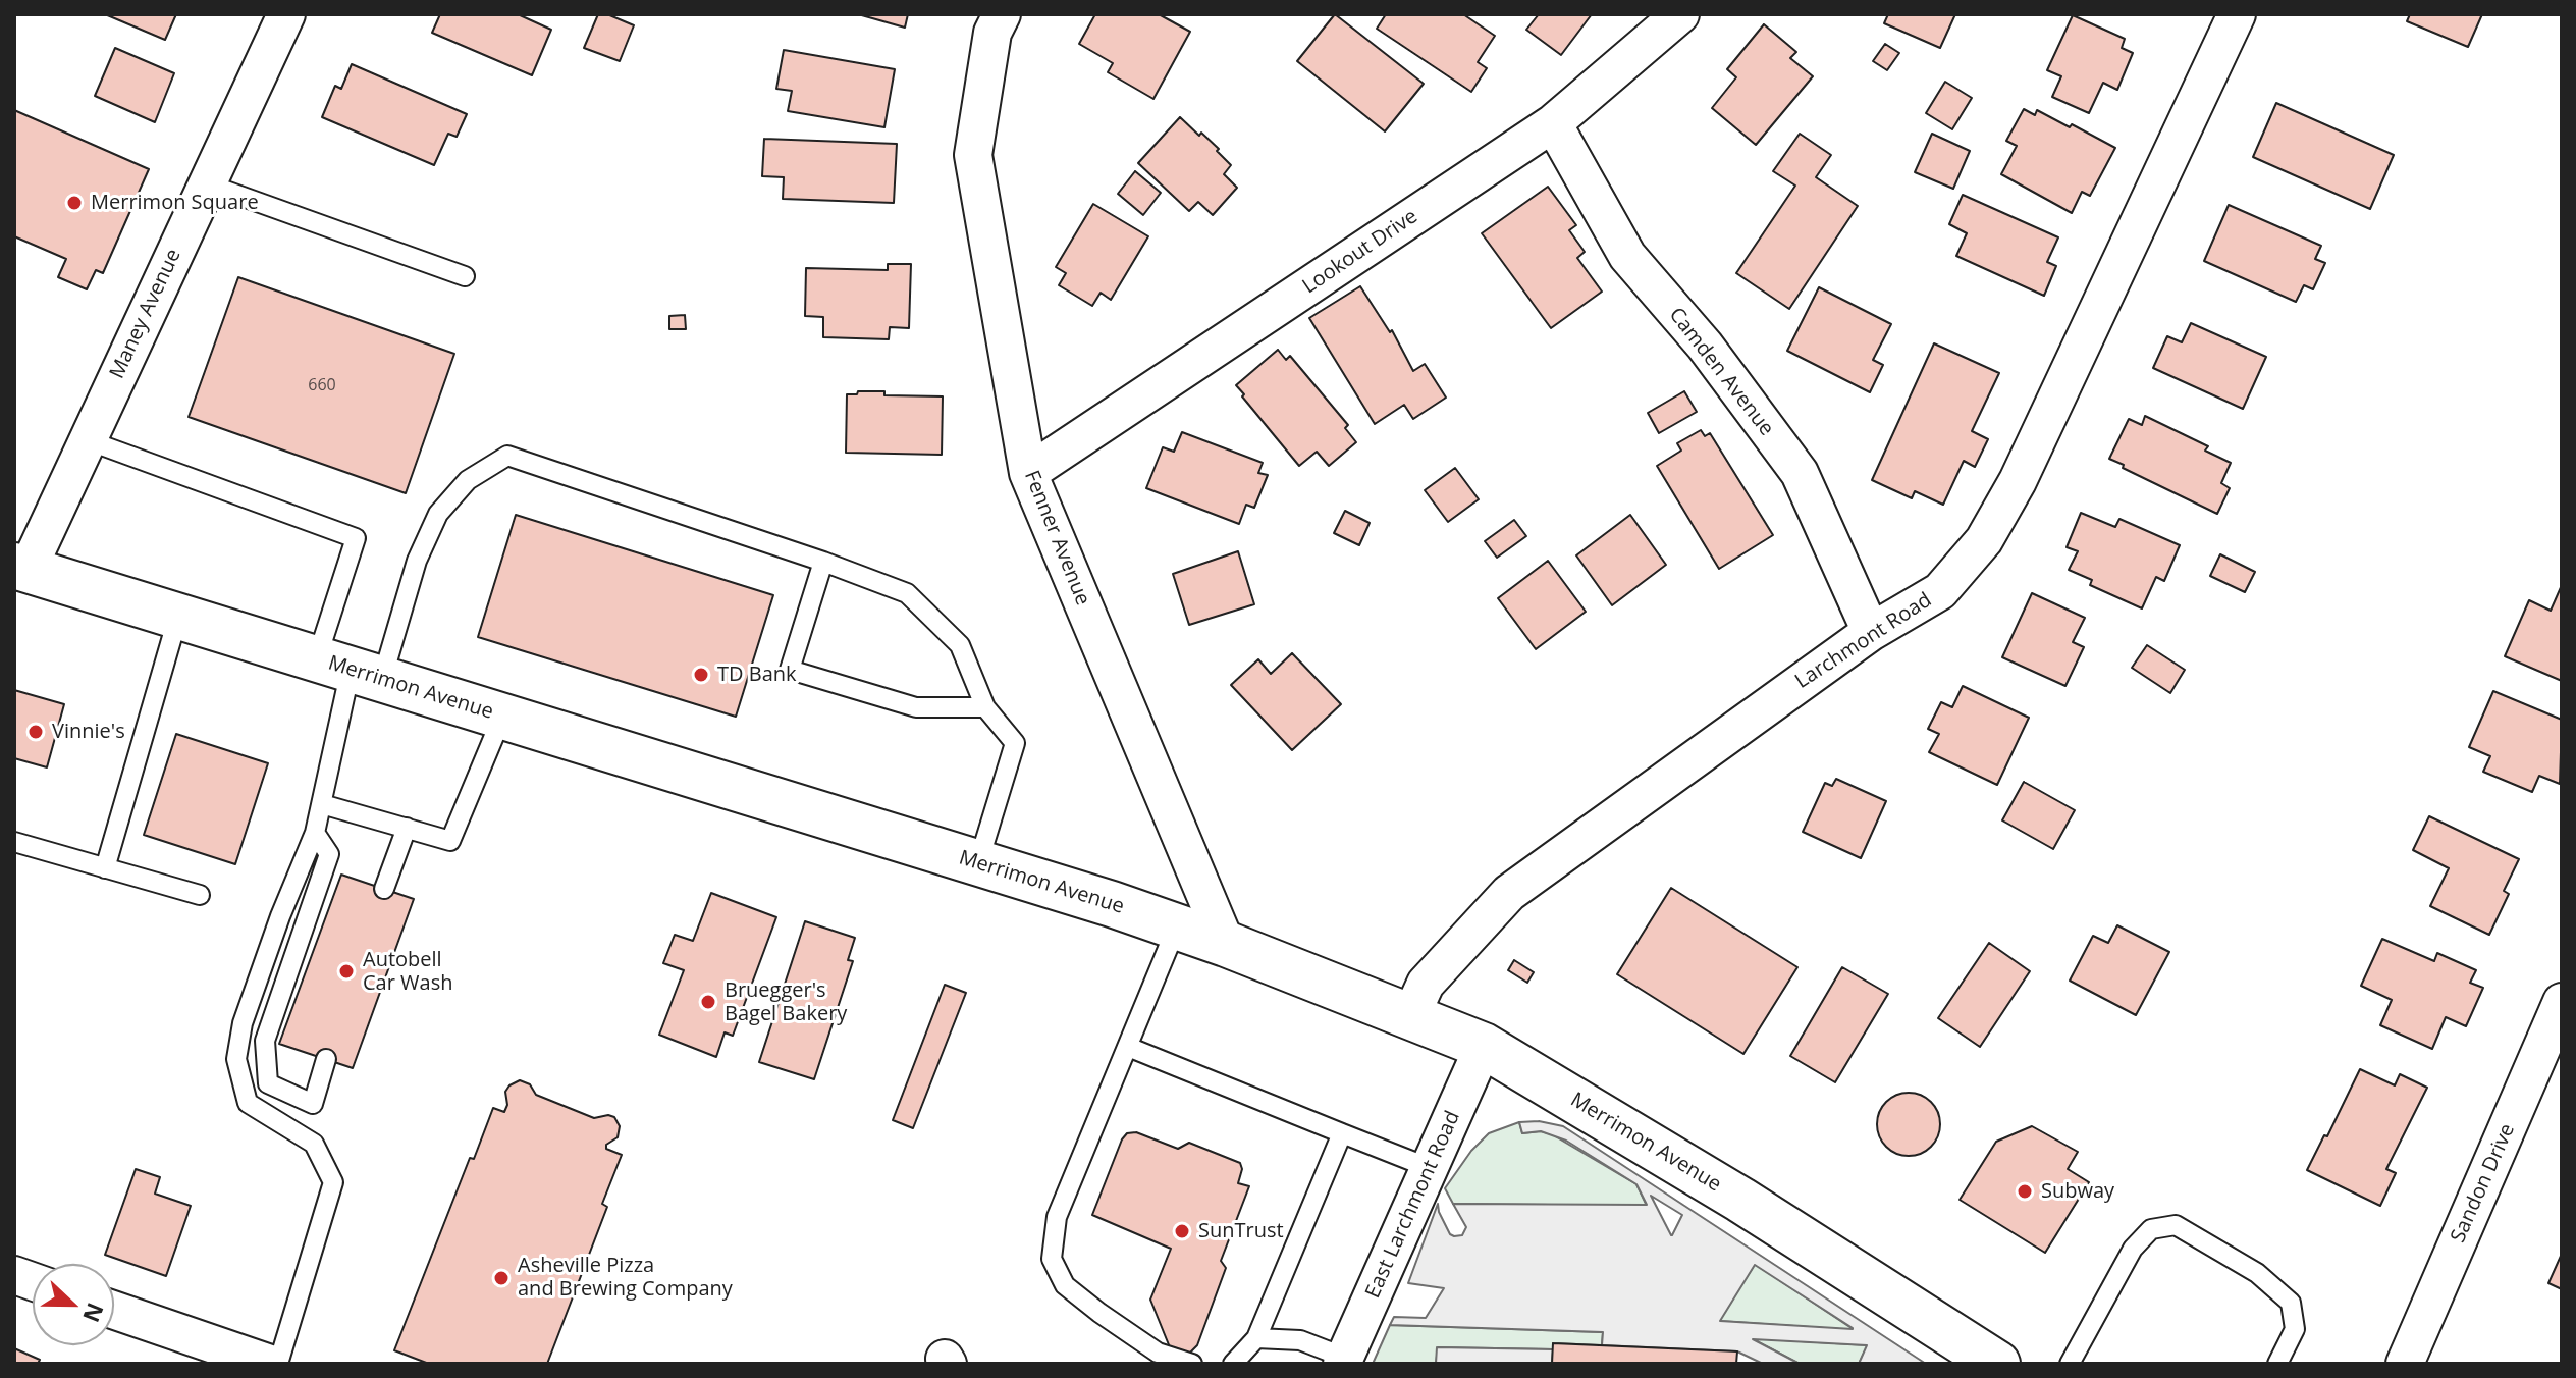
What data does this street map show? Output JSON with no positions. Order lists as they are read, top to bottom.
{
  "streets": {
    "main road": ["Merrimon Avenue"],
    "street": [
      "Lookout Drive",
      "Maney Avenue",
      "Camden Avenue",
      "Fenner Avenue",
      "Larchmont Road",
      "Sandon Drive",
      "East Larchmont Road"
    ]
  },
  "crossings": [
    ["Lookout Drive", "Camden Avenue"],
    ["Lookout Drive", "Fenner Avenue"],
    ["Maney Avenue", "Merrimon Avenue"],
    ["Camden Avenue", "Larchmont Road"],
    ["Fenner Avenue", "Merrimon Avenue"],
    ["Larchmont Road", "Merrimon Avenue"],
    ["Merrimon Avenue", "East Larchmont Road"]
  ],
  "places": [
    "Merrimon Square",
    "TD Bank",
    "Vinnie's",
    "Autobell Car Wash",
    "Bruegger's Bagel Bakery",
    "Subway",
    "SunTrust",
    "Asheville Pizza and Brewing Company"
  ],
  "house_numbers": ["660"],
  "north": "right"
}
